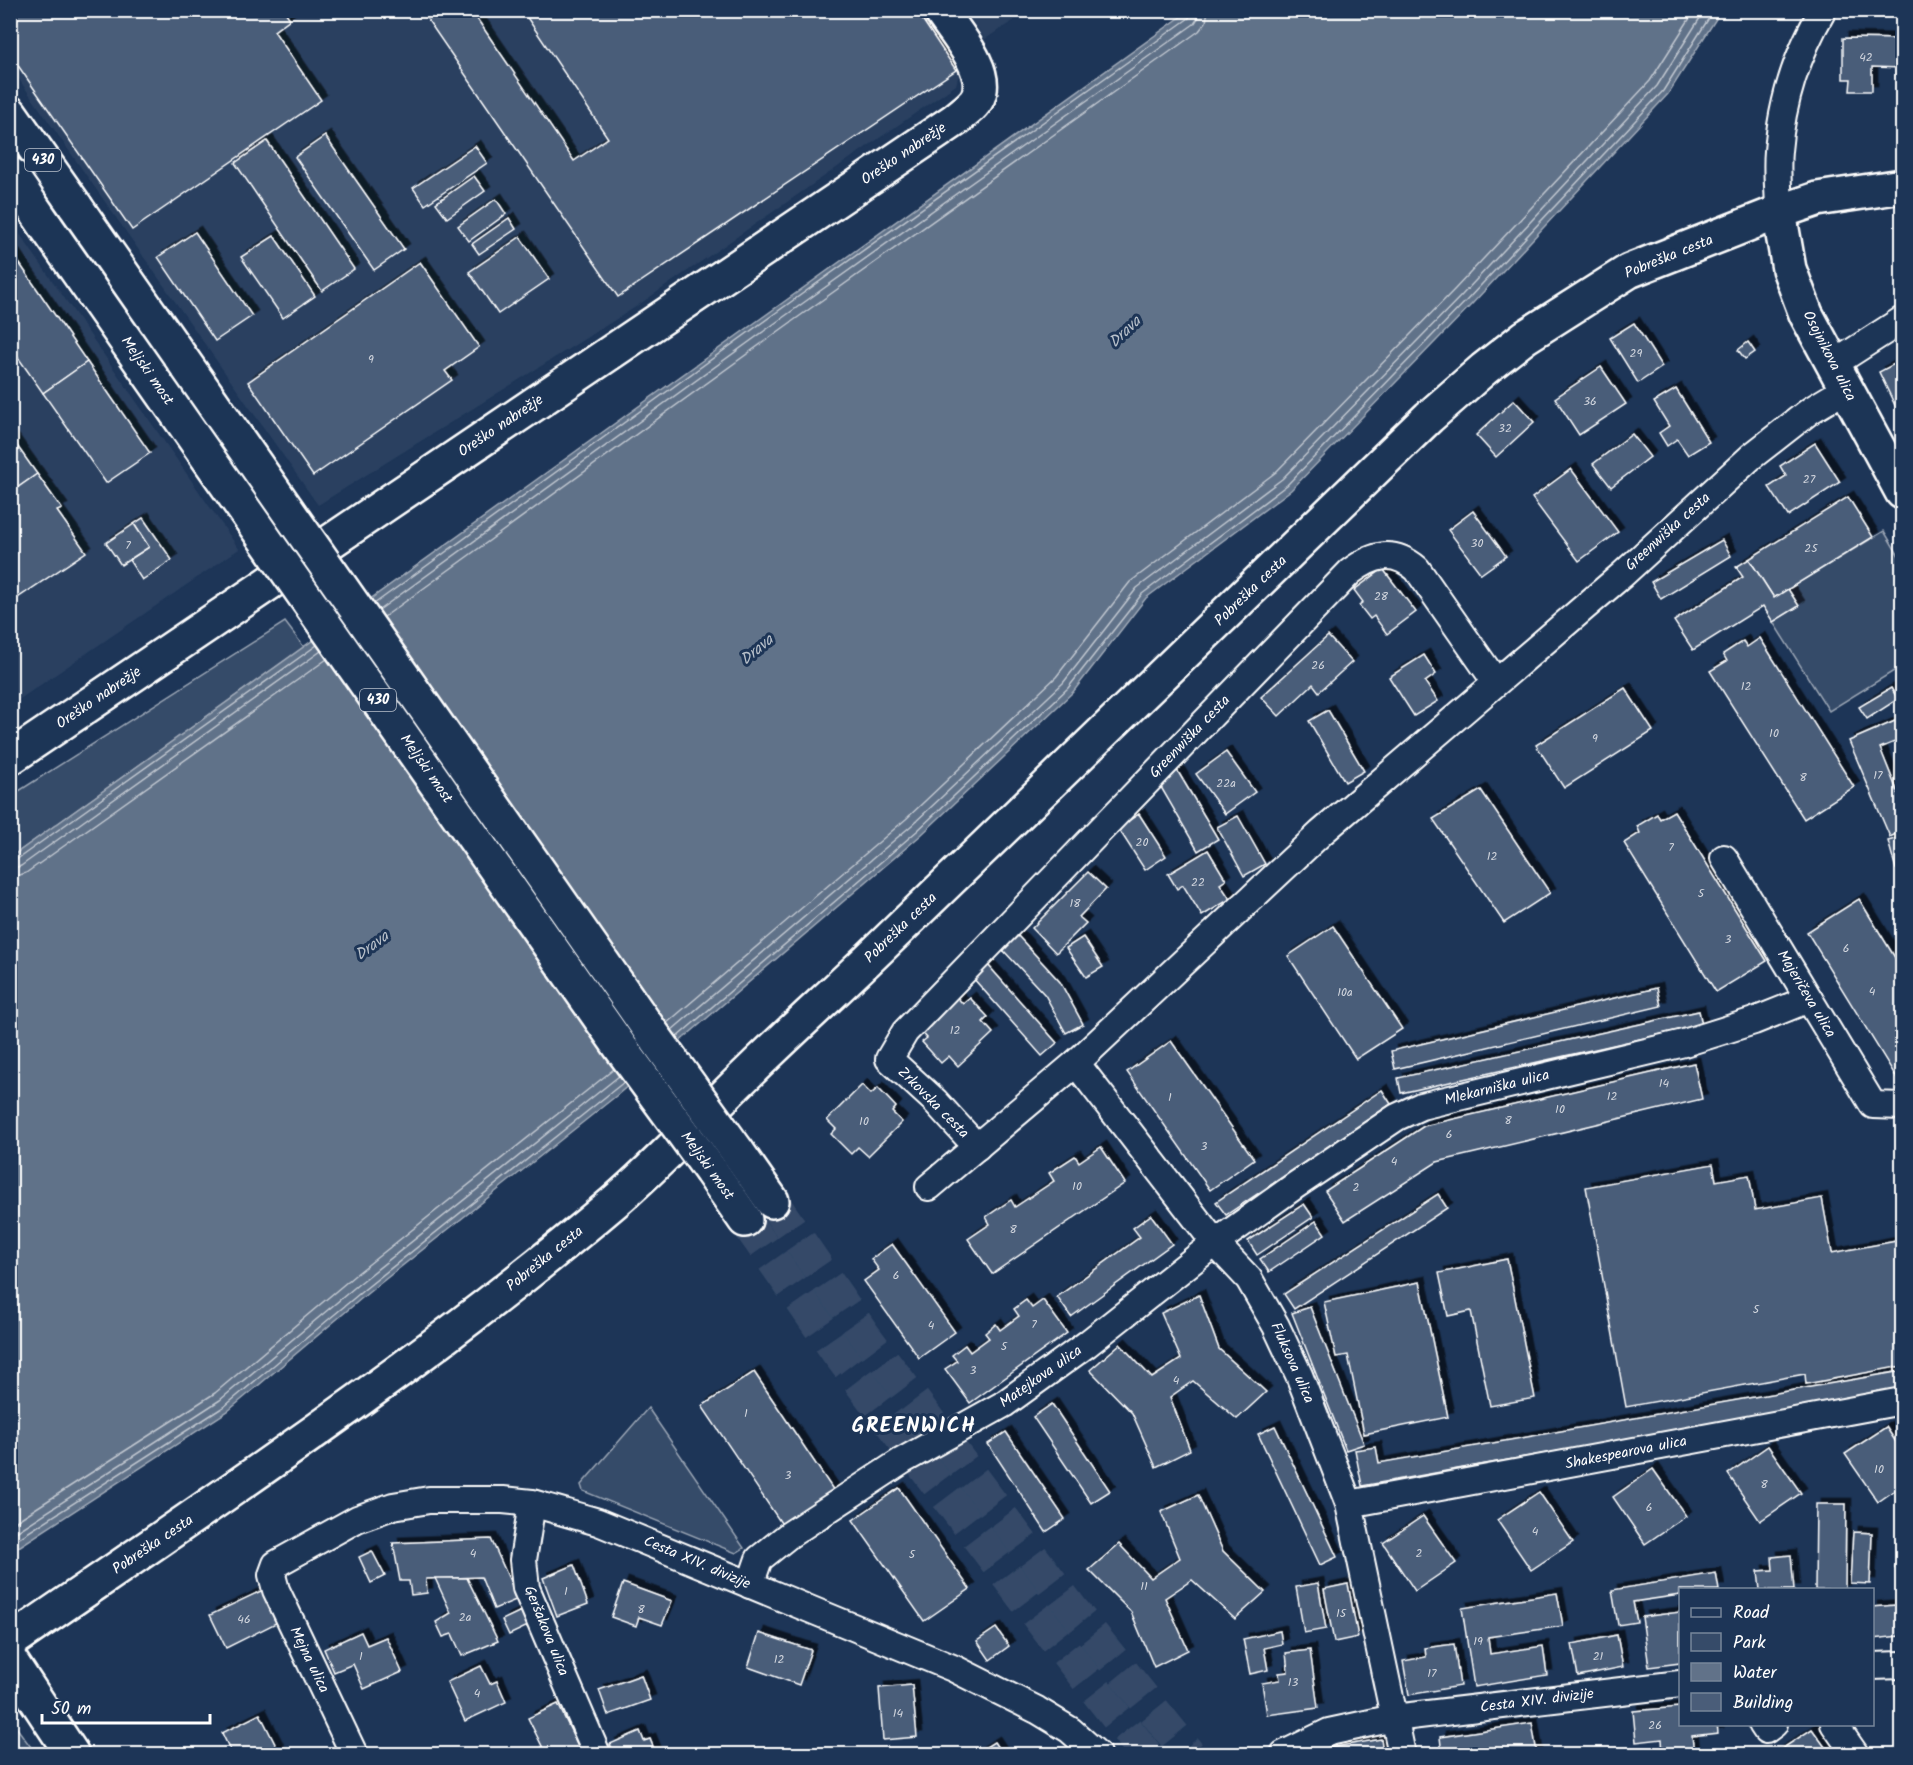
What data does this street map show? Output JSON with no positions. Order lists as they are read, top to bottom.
{
  "streets": {
    "main road": [
      "Oreško nabrežje",
      "430",
      "Pobreška cesta",
      "Osojnikova ulica",
      "Meljski most"
    ],
    "street": [
      "Greenwiška cesta",
      "Majeričeva ulica",
      "Mlekarniška ulica",
      "Zrkovska cesta",
      "Fluksova ulica",
      "Matejkova ulica",
      "Shakespearova ulica",
      "Cesta XIV. divizije",
      "Geršakova ulica",
      "Mejna ulica"
    ]
  },
  "crossings": [
    ["Oreško nabrežje", "Meljski most"],
    ["Pobreška cesta", "Osojnikova ulica"],
    ["Pobreška cesta", "Meljski most"],
    ["Osojnikova ulica", "Greenwiška cesta"],
    ["Greenwiška cesta", "Zrkovska cesta"],
    ["Greenwiška cesta", "Fluksova ulica"],
    ["Majeričeva ulica", "Mlekarniška ulica"],
    ["Mlekarniška ulica", "Fluksova ulica"],
    ["Mlekarniška ulica", "Matejkova ulica"],
    ["Fluksova ulica", "Matejkova ulica"],
    ["Fluksova ulica", "Shakespearova ulica"],
    ["Fluksova ulica", "Cesta XIV. divizije"],
    ["Matejkova ulica", "Cesta XIV. divizije"],
    ["Cesta XIV. divizije", "Geršakova ulica"],
    ["Cesta XIV. divizije", "Mejna ulica"]
  ],
  "districts": ["GREENWICH"],
  "water": ["Drava"],
  "house_numbers": [
    "42",
    "29",
    "9",
    "36",
    "32",
    "27",
    "30",
    "7",
    "25",
    "28",
    "26",
    "12",
    "10",
    "9",
    "17",
    "8",
    "22a",
    "20",
    "7",
    "12",
    "22",
    "5",
    "18",
    "3",
    "6",
    "4",
    "10a",
    "12",
    "14",
    "12",
    "1",
    "10",
    "8",
    "10",
    "6",
    "3",
    "4",
    "10",
    "2",
    "8",
    "6",
    "5",
    "7",
    "4",
    "5",
    "3",
    "4",
    "1",
    "10",
    "3",
    "8",
    "6",
    "4",
    "4",
    "2",
    "5",
    "11",
    "1",
    "8",
    "15",
    "2a",
    "46",
    "19",
    "1",
    "21",
    "12",
    "17",
    "13",
    "4",
    "14",
    "26"
  ],
  "legend": [
    "Road",
    "Park",
    "Water",
    "Building"
  ],
  "scale_bar": "50 m"
}
